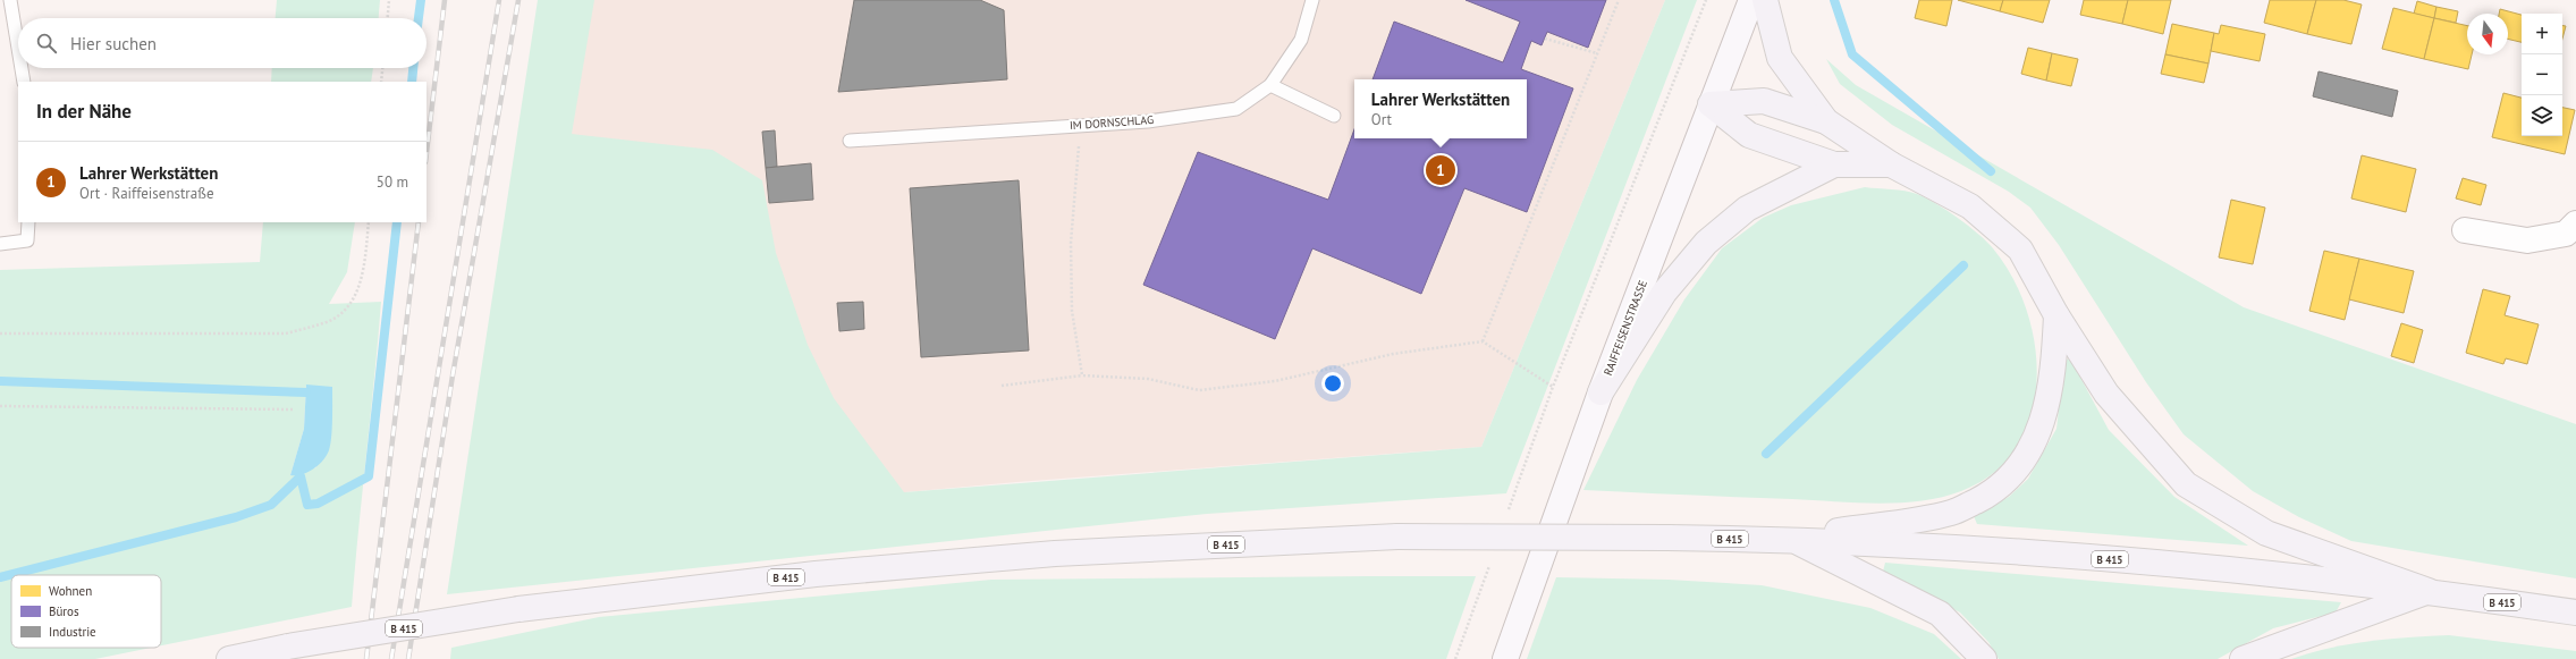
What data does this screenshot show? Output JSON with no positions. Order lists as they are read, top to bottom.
{
  "streets": {
    "main road": ["B 415"],
    "street": ["RAIFFEISENSTRASSE"],
    "lane": ["IM DORNSCHLAG"]
  },
  "legend": ["Wohnen", "Büros", "Industrie"],
  "north": "bottom",
  "page": {
    "map_buttons": ["+", "−"],
    "search": "Hier suchen",
    "popup": ["Lahrer Werkstätten", "Ort"],
    "heading": "In der Nähe",
    "list": [
      {
        "mark": "1",
        "name": "Lahrer Werkstätten",
        "note": "Ort · Raiffeisenstraße",
        "value": "50 m"
      }
    ],
    "pins": "1"
  }
}
